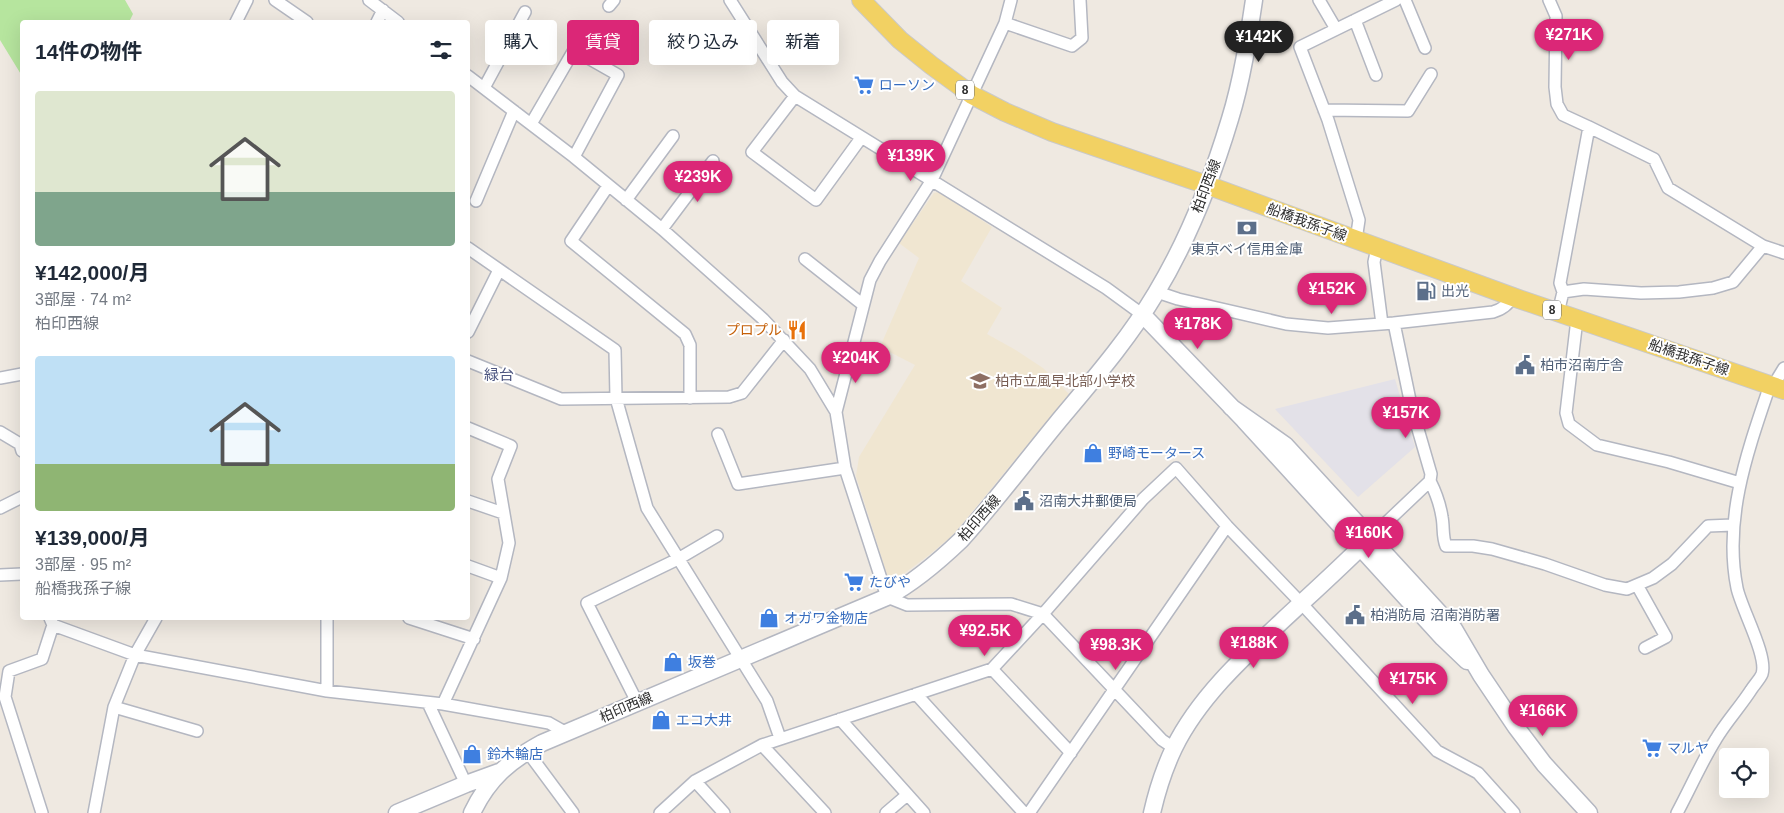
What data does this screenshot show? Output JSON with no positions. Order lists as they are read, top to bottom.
{
  "streets": {
    "main road": ["8", "柏印西線", "船橋我孫子線"]
  },
  "crossings": [
    ["柏印西線", "船橋我孫子線"]
  ],
  "districts": ["緑台"],
  "places": {
    "supermarket": ["ローソン", "たびや", "マルヤ"],
    "bank": ["東京ベイ信用金庫"],
    "fuel station": ["出光"],
    "restaurant": ["プロプル"],
    "public building": ["柏市沼南庁舎", "沼南大井郵便局", "柏消防局 沼南消防署"],
    "school or university": ["柏市立風早北部小学校"],
    "shop": [
      "野崎モータース",
      "オガワ金物店",
      "坂巻",
      "エコ大井",
      "鈴木輪店"
    ]
  },
  "page": {
    "price": [
      "¥271K",
      "¥142K",
      "¥139K",
      "¥239K",
      "¥152K",
      "¥178K",
      "¥204K",
      "¥157K",
      "¥160K",
      "¥92.5K",
      "¥188K",
      "¥98.3K",
      "¥175K",
      "¥166K"
    ],
    "chip": [
      "購入",
      "賃貸",
      "絞り込み",
      "新着"
    ],
    "heading": "14件の物件",
    "list": [
      {
        "name": "¥142,000/月",
        "note": "3部屋 · 74 m² · 柏印西線"
      },
      {
        "name": "¥139,000/月",
        "note": "3部屋 · 95 m² · 船橋我孫子線"
      }
    ]
  }
}
